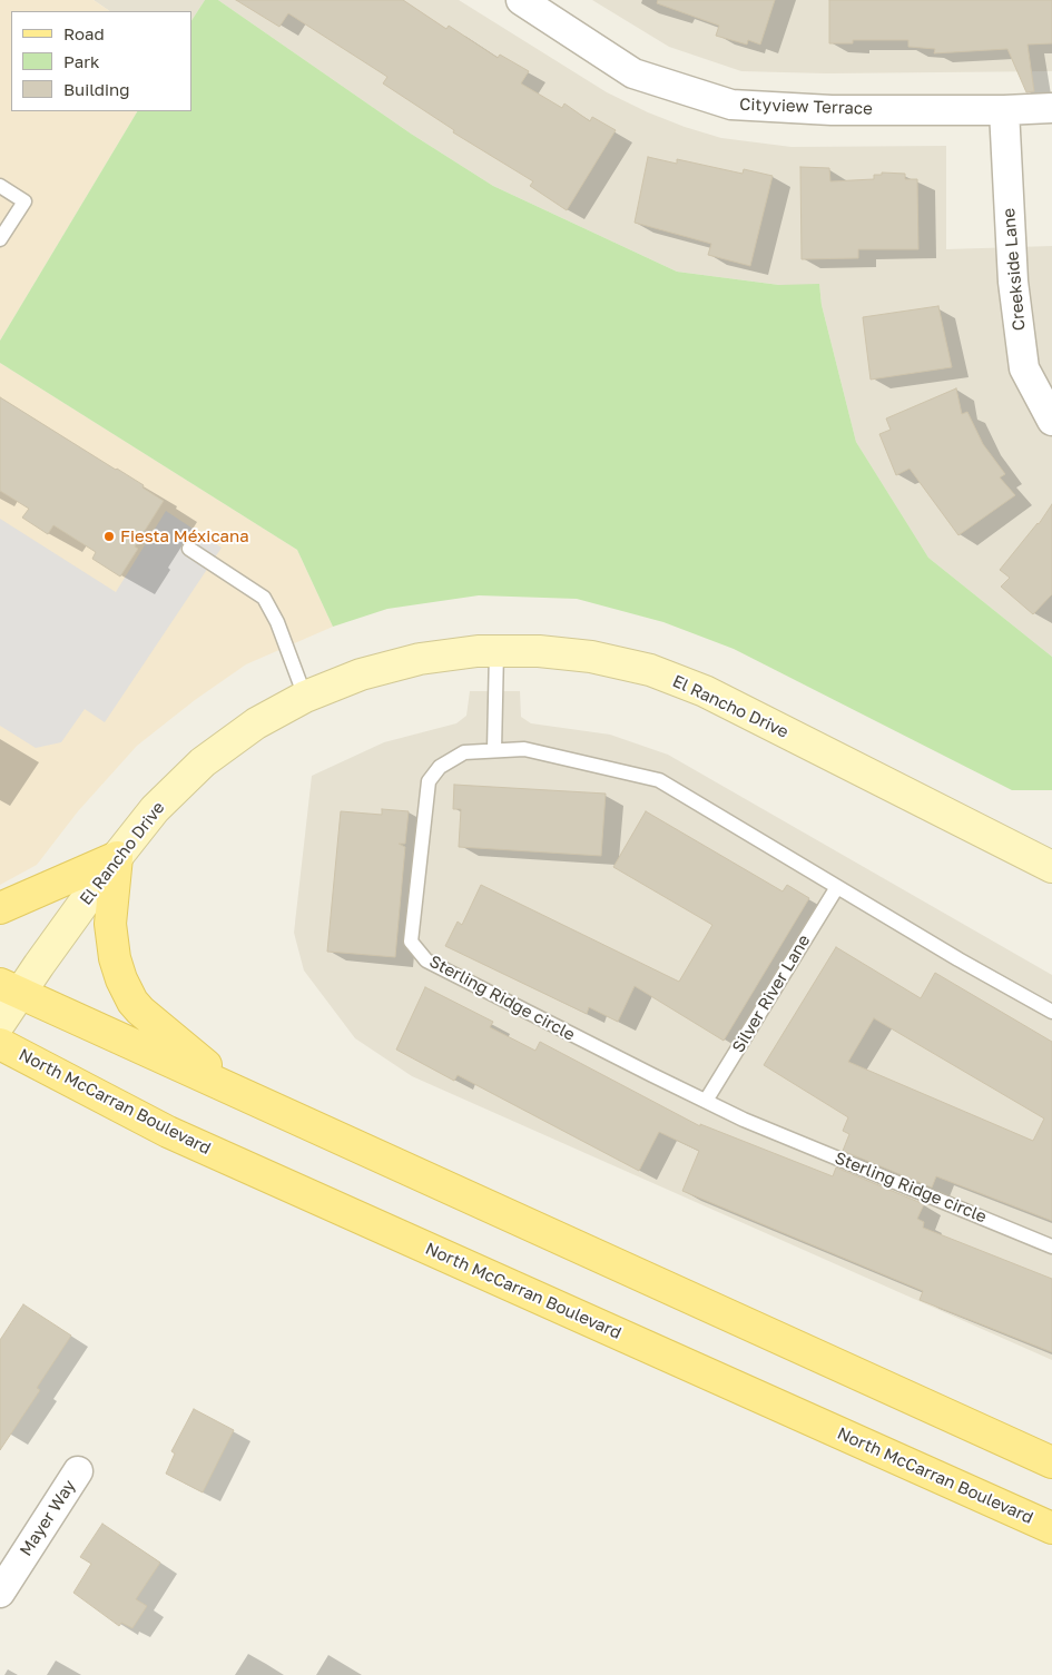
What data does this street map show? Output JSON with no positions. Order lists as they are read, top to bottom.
{
  "streets": {
    "main road": ["El Rancho Drive", "North McCarran Boulevard"],
    "street": ["Cityview Terrace", "Creekside Lane", "Mayer Way"],
    "lane": ["Silver River Lane", "Sterling Ridge circle"]
  },
  "crossings": [
    ["Cityview Terrace", "Creekside Lane"],
    ["Silver River Lane", "Sterling Ridge circle"]
  ],
  "places": ["Fiesta Méxicana"],
  "legend": ["Road", "Park", "Building"]
}
